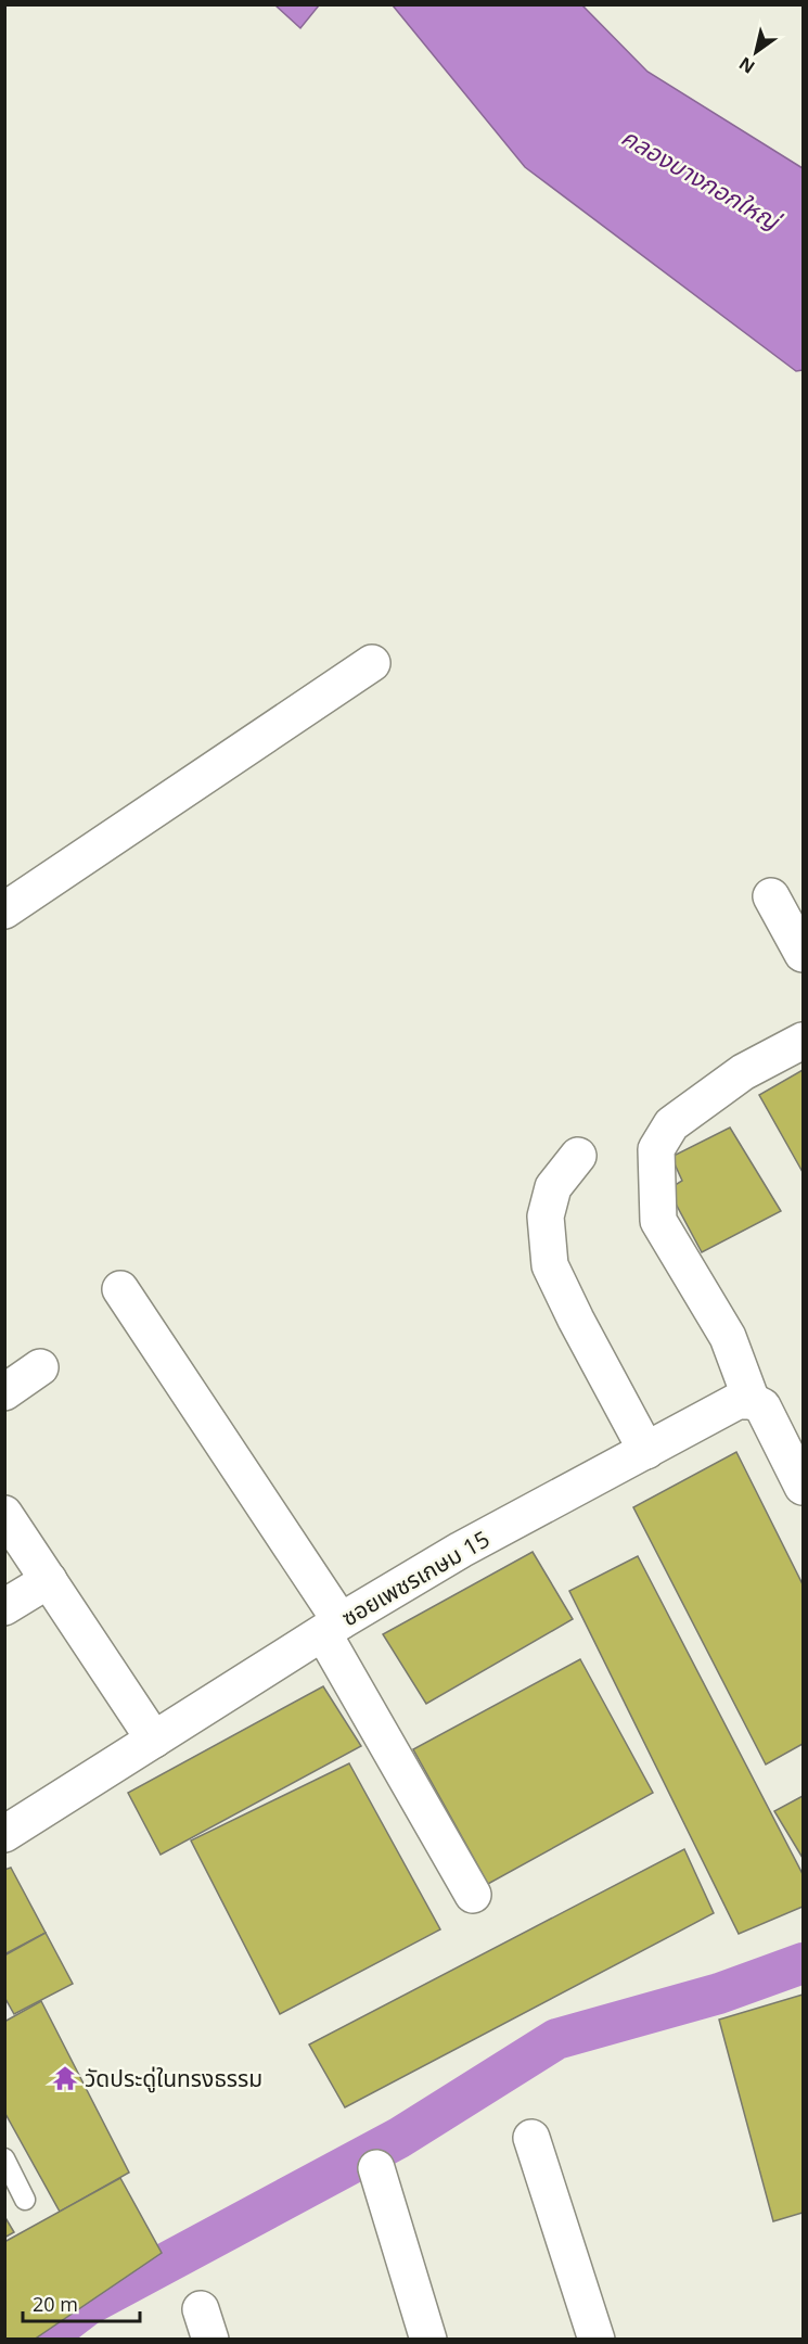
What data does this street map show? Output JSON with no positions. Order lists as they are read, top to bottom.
{
  "streets": {
    "street": ["ซอยเพชรเกษม 15"]
  },
  "water": ["คลองบางกอกใหญ่"],
  "places": {
    "temple": ["วัดประดู่ในทรงธรรม"]
  },
  "scale_bar": "20 m",
  "north": "bottom left"
}
